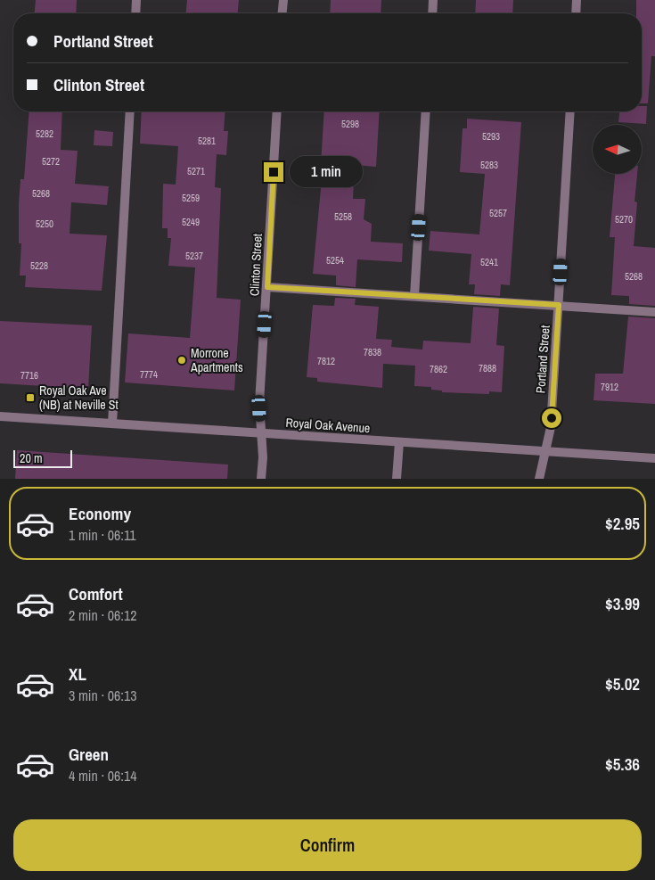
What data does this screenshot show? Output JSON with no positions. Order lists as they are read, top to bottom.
{
  "streets": {
    "street": ["Clinton Street", "Portland Street", "Royal Oak Avenue"]
  },
  "crossings": [
    ["Clinton Street", "Royal Oak Avenue"],
    ["Portland Street", "Royal Oak Avenue"]
  ],
  "places": {
    "other": ["Morrone Apartments"],
    "transit": ["Royal Oak Ave (NB) at Neville St"]
  },
  "house_numbers": [
    "5298",
    "5282",
    "5293",
    "5281",
    "5272",
    "5283",
    "5271",
    "5268",
    "5259",
    "5257",
    "5258",
    "5270",
    "5249",
    "5250",
    "5237",
    "5254",
    "5241",
    "5228",
    "5268",
    "7838",
    "7812",
    "7888",
    "7862",
    "7774",
    "7716",
    "7912"
  ],
  "scale_bar": "20 m",
  "north": "left",
  "page": {
    "banner": ["Portland Street", "Clinton Street"],
    "bubble": "1 min",
    "scale": "20 m",
    "list": [
      {
        "name": "Economy",
        "note": "1 min · 06:11",
        "value": "$2.95"
      },
      {
        "name": "Comfort",
        "note": "2 min · 06:12",
        "value": "$3.99"
      },
      {
        "name": "XL",
        "note": "3 min · 06:13",
        "value": "$5.02"
      },
      {
        "name": "Green",
        "note": "4 min · 06:14",
        "value": "$5.36"
      }
    ],
    "buttons": "Confirm"
  }
}
